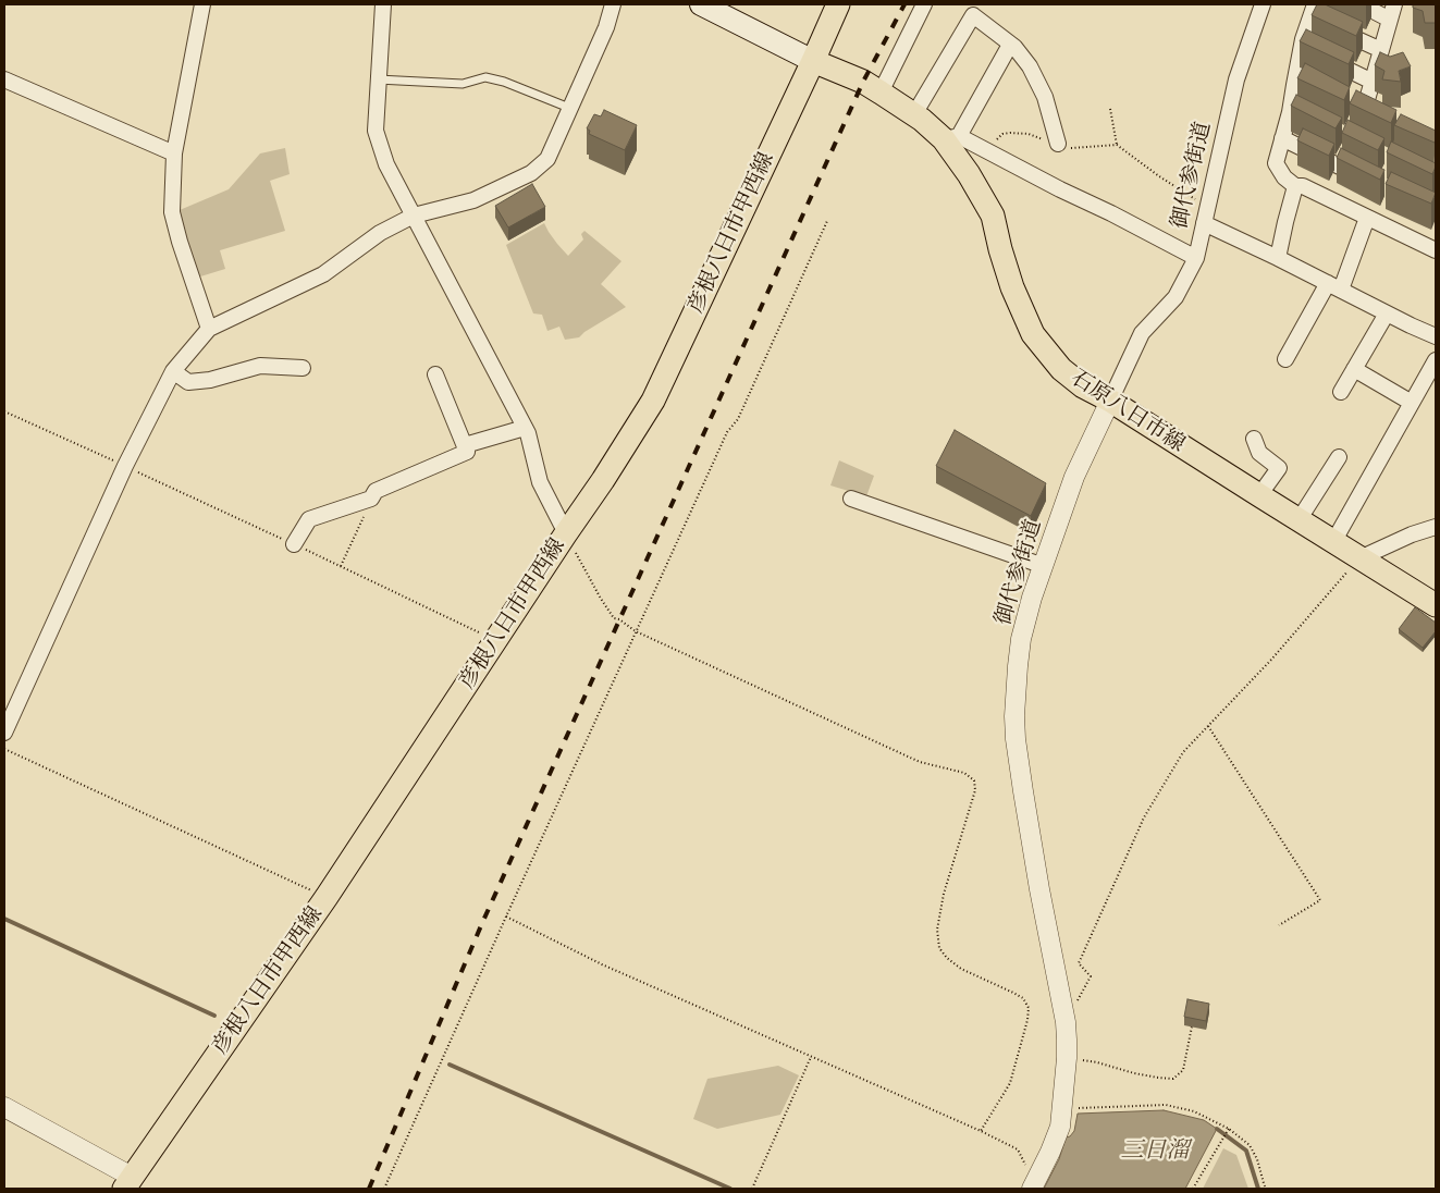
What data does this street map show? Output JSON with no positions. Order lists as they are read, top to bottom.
{
  "streets": {
    "main road": ["彦根八日市甲西線", "石原八日市線"],
    "street": ["御代参街道"]
  },
  "crossings": [
    ["御代参街道", "石原八日市線"],
    ["彦根八日市甲西線", "石原八日市線"]
  ],
  "water": ["三日溜"]
}
